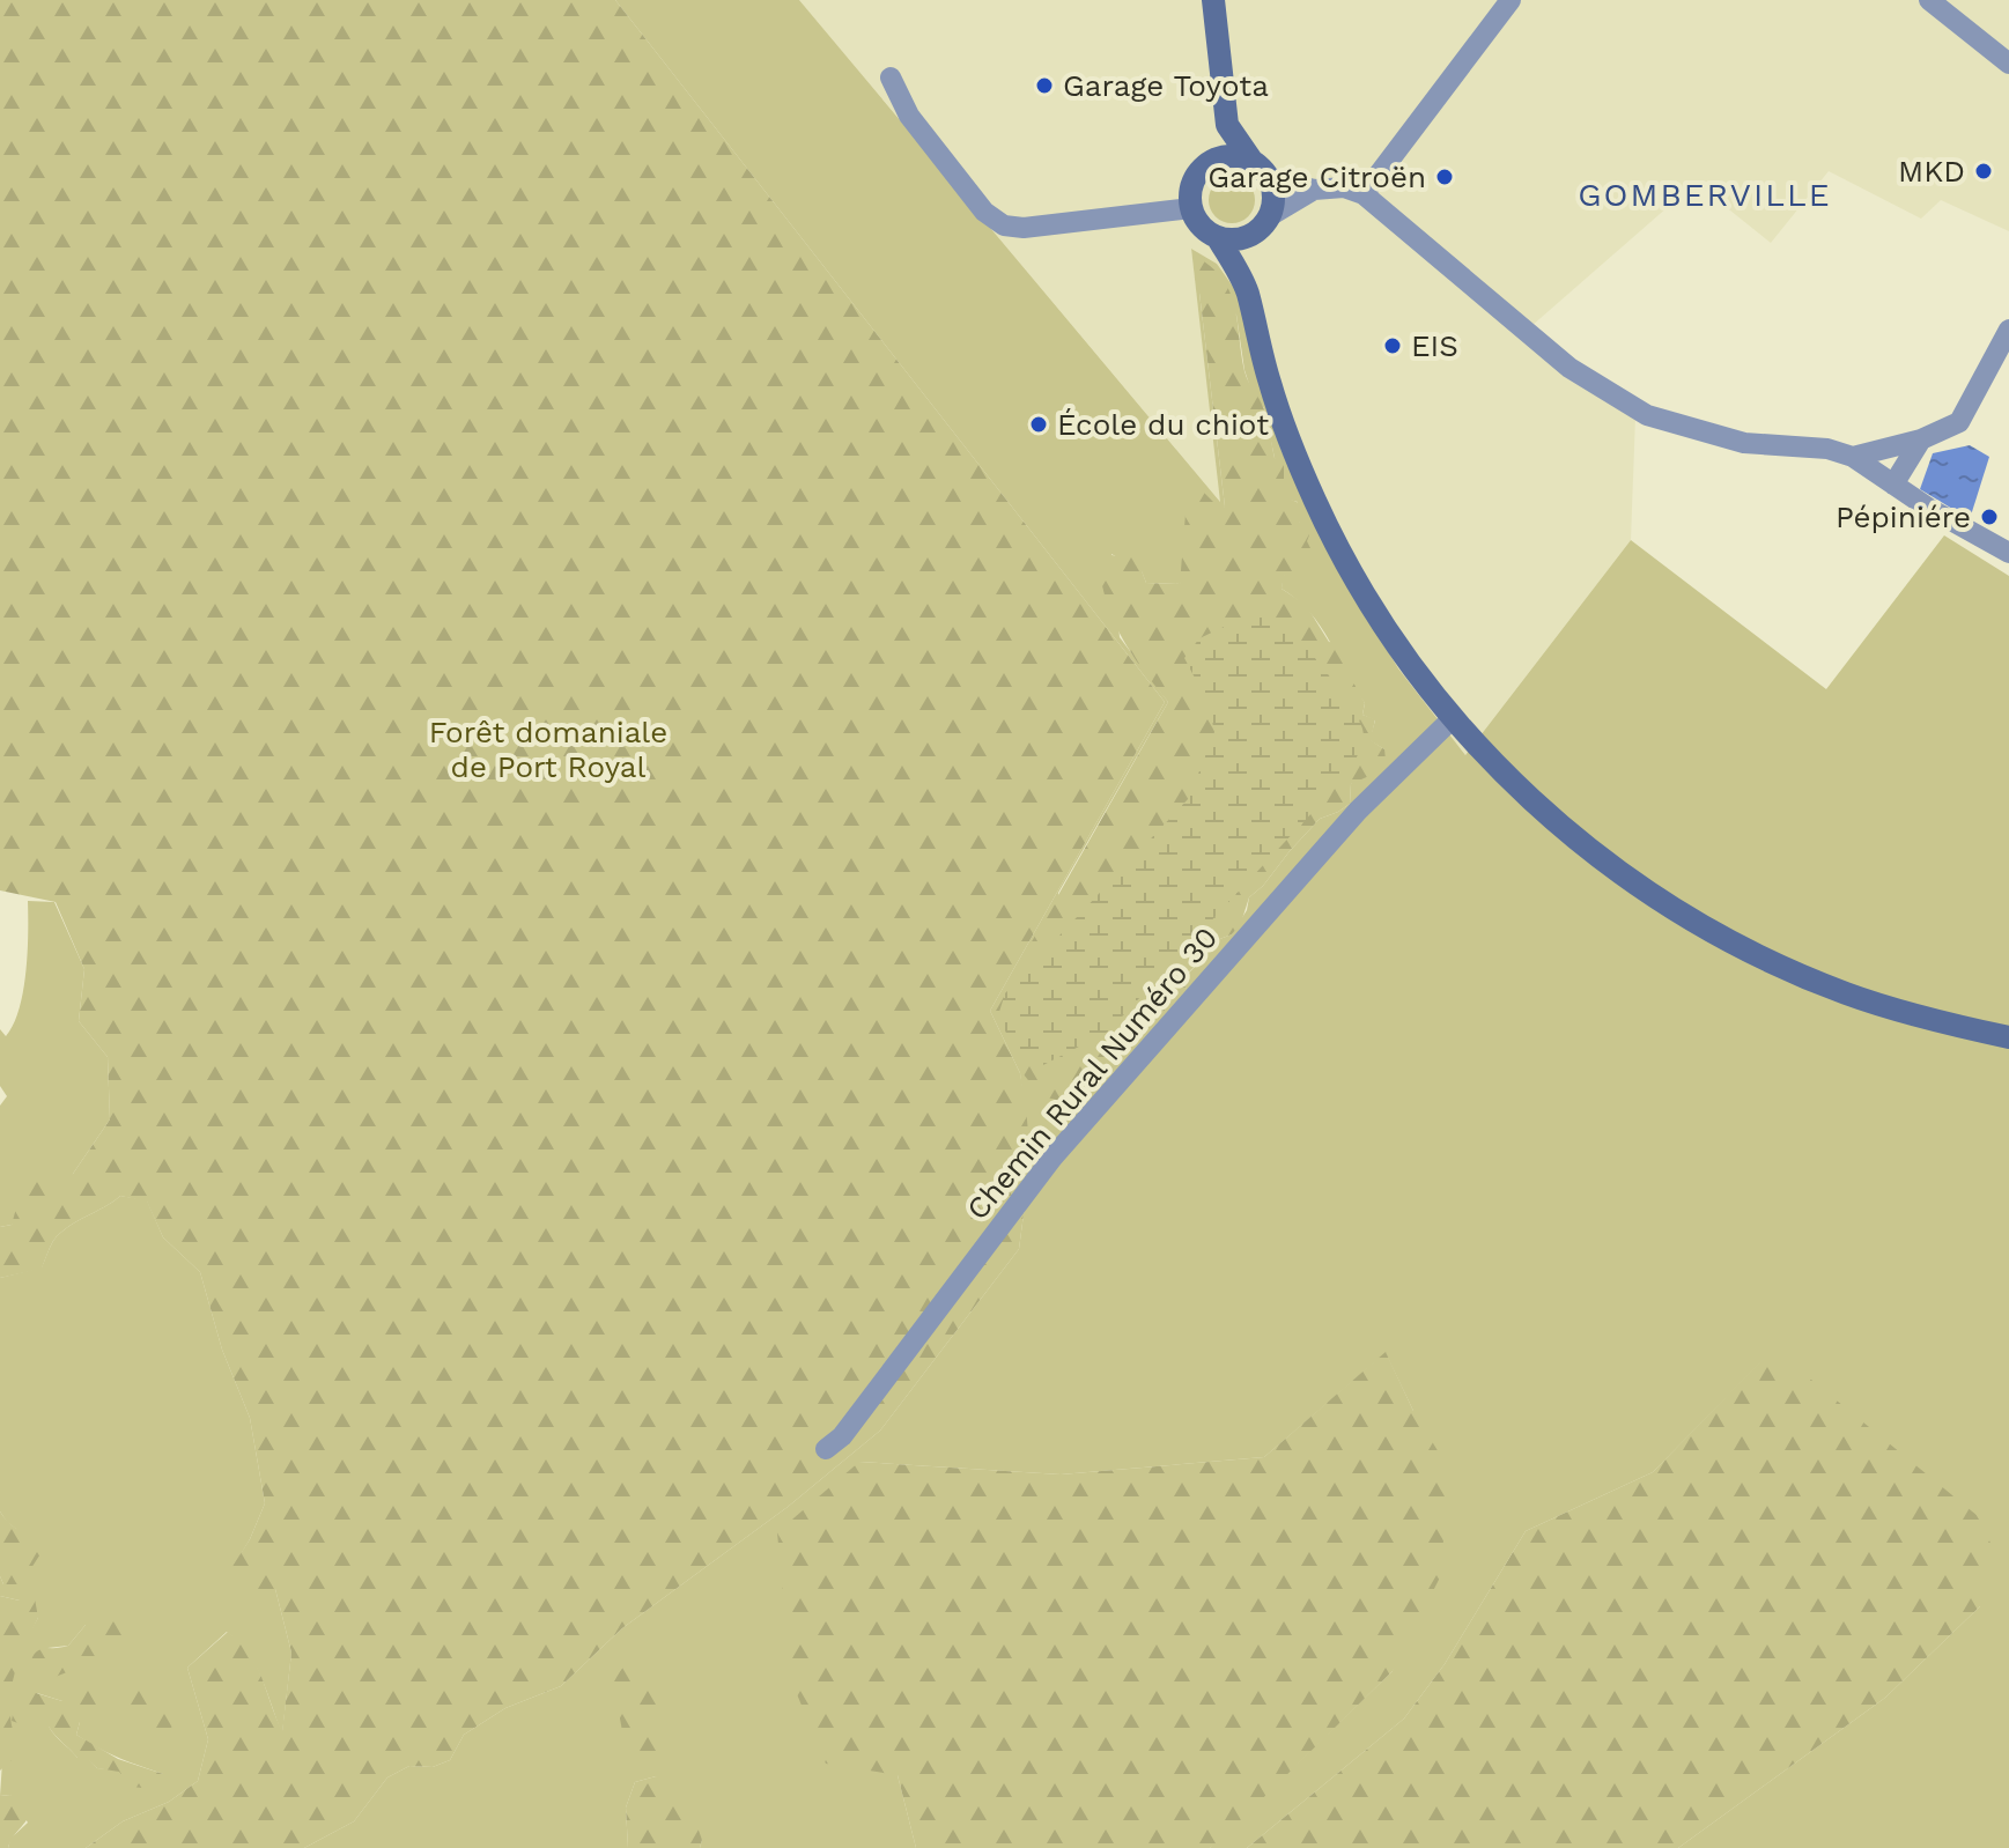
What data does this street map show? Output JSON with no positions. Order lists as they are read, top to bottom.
{
  "streets": {
    "street": ["Chemin Rural Numéro 30"]
  },
  "districts": ["GOMBERVILLE"],
  "parks": ["Forêt domaniale de Port Royal"],
  "places": [
    "Garage Toyota",
    "MKD",
    "Garage Citroën",
    "EIS",
    "École du chiot",
    "Pépiniére"
  ]
}
